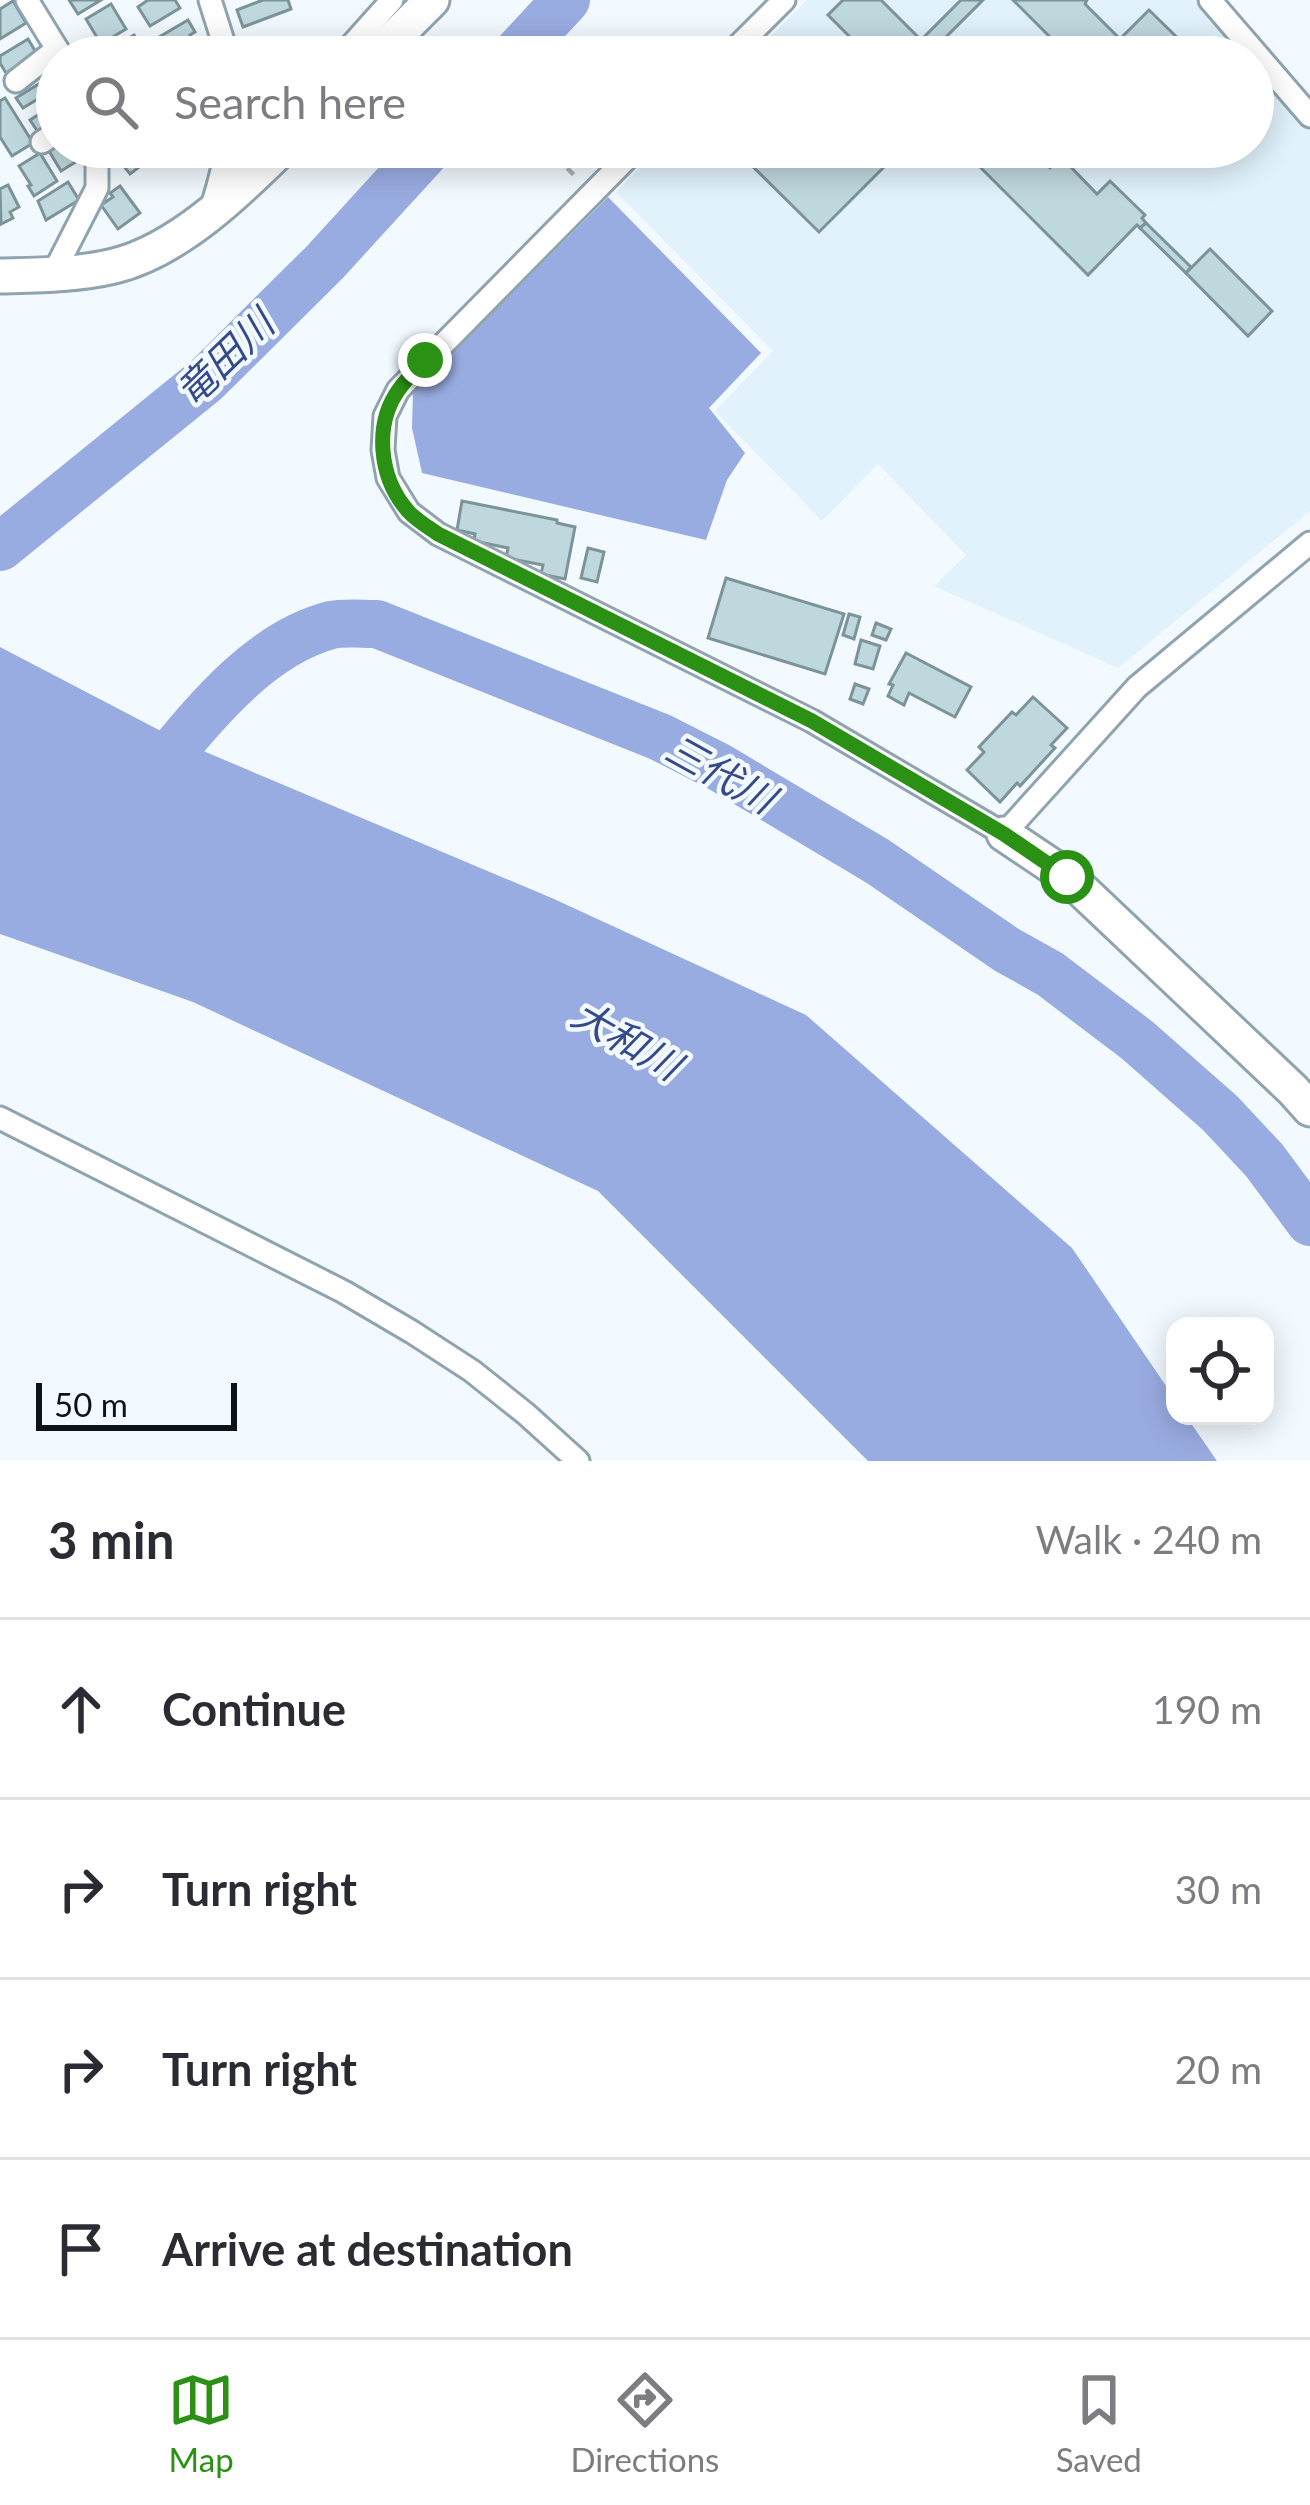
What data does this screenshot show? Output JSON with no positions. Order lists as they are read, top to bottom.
{
  "water": ["竜田川", "三代川", "大和川"],
  "scale_bar": "50 m",
  "page": {
    "search": "Search here",
    "scale": "50 m",
    "heading": ["3 min", "Walk · 240 m"],
    "list": [
      ["Continue", "190 m"],
      ["Turn right", "30 m"],
      ["Turn right", "20 m"],
      "Arrive at destination"
    ],
    "nav": ["Map", "Directions", "Saved"]
  }
}
